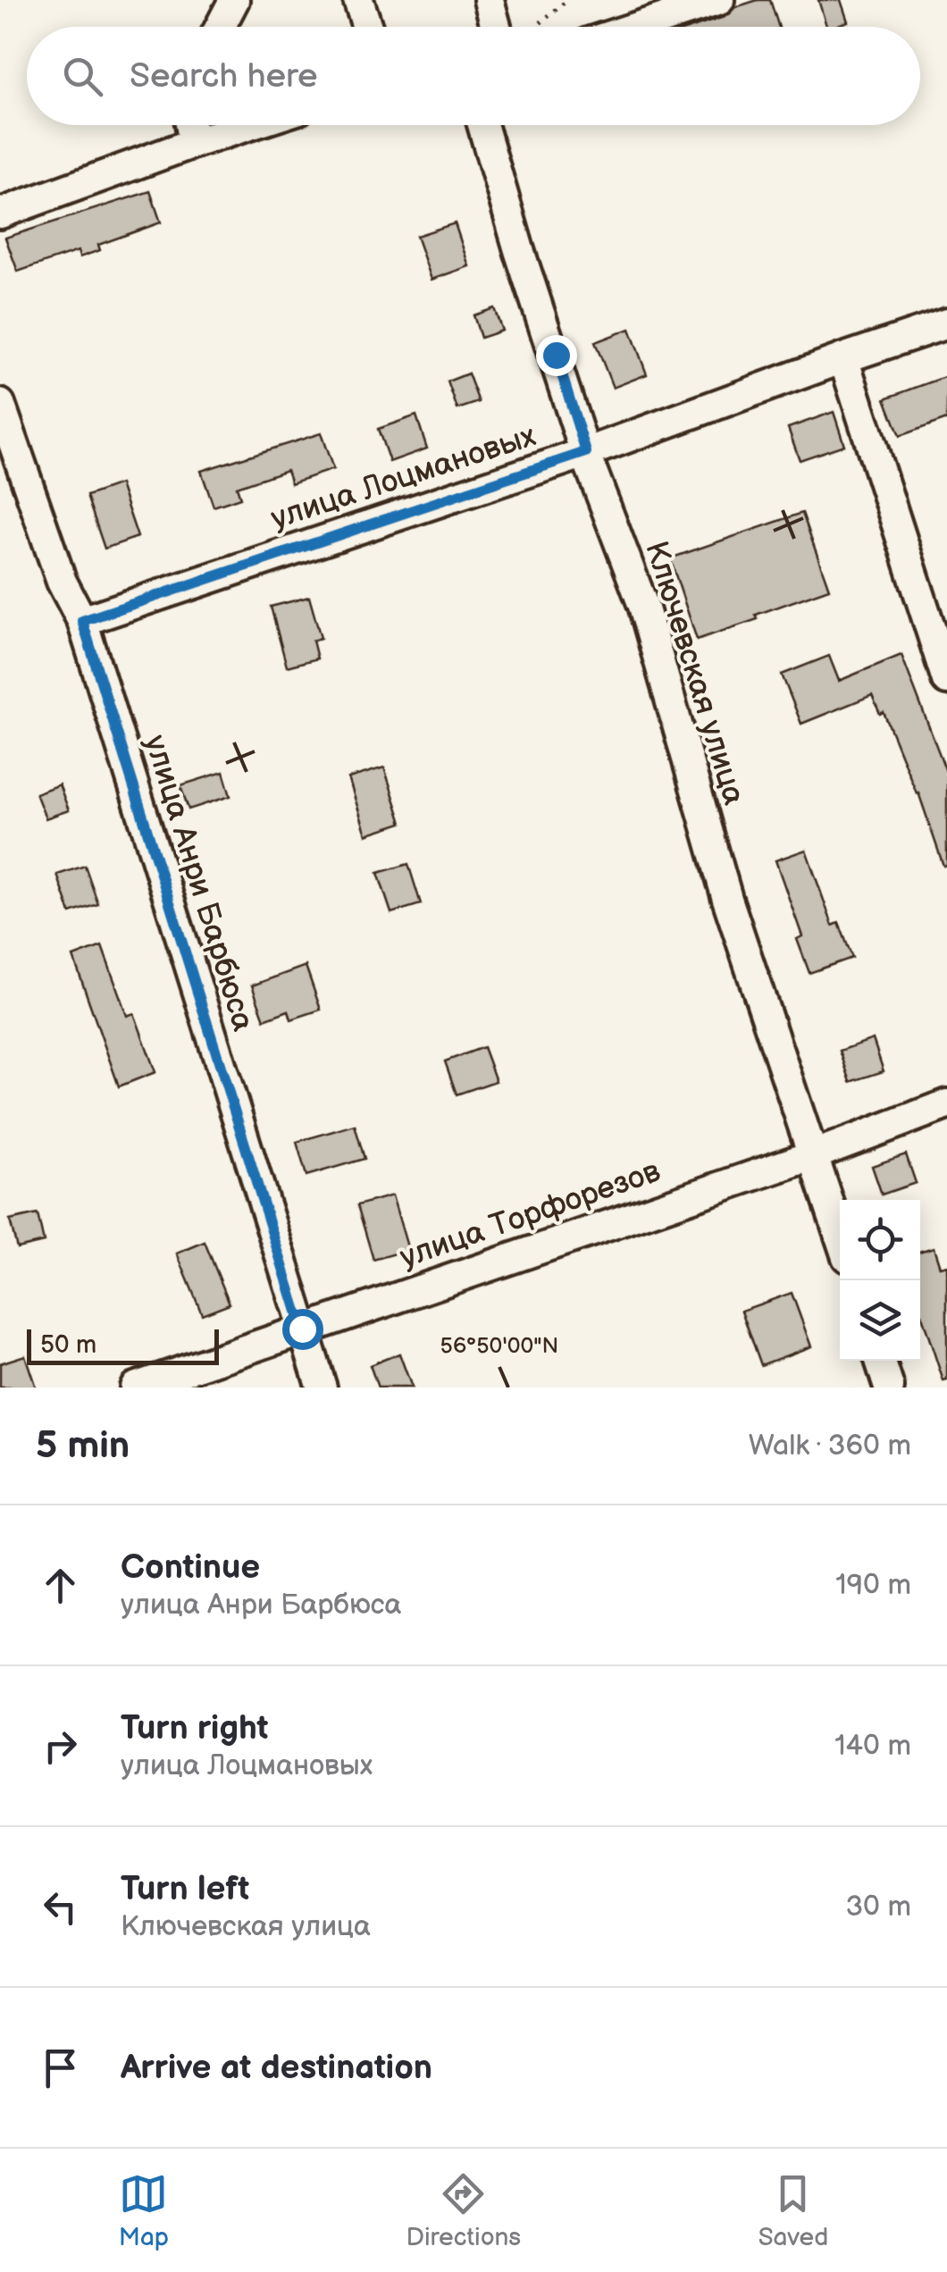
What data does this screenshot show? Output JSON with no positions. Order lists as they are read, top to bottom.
{
  "streets": {
    "street": [
      "улица Лоцмановых",
      "Ключевская улица",
      "улица Анри Барбюса",
      "улица Торфорезов"
    ]
  },
  "crossings": [
    ["улица Лоцмановых", "Ключевская улица"],
    ["улица Лоцмановых", "улица Анри Барбюса"],
    ["Ключевская улица", "улица Торфорезов"],
    ["улица Анри Барбюса", "улица Торфорезов"]
  ],
  "scale_bar": "50 m",
  "page": {
    "search": "Search here",
    "scale": "50 m",
    "heading": ["5 min", "Walk · 360 m"],
    "list": [
      ["Continue", "улица Анри Барбюса", "190 m"],
      ["Turn right", "улица Лоцмановых", "140 m"],
      ["Turn left", "Ключевская улица", "30 m"],
      "Arrive at destination"
    ],
    "nav": ["Map", "Directions", "Saved"]
  },
  "coordinates": ["56°50'00\"N"]
}
